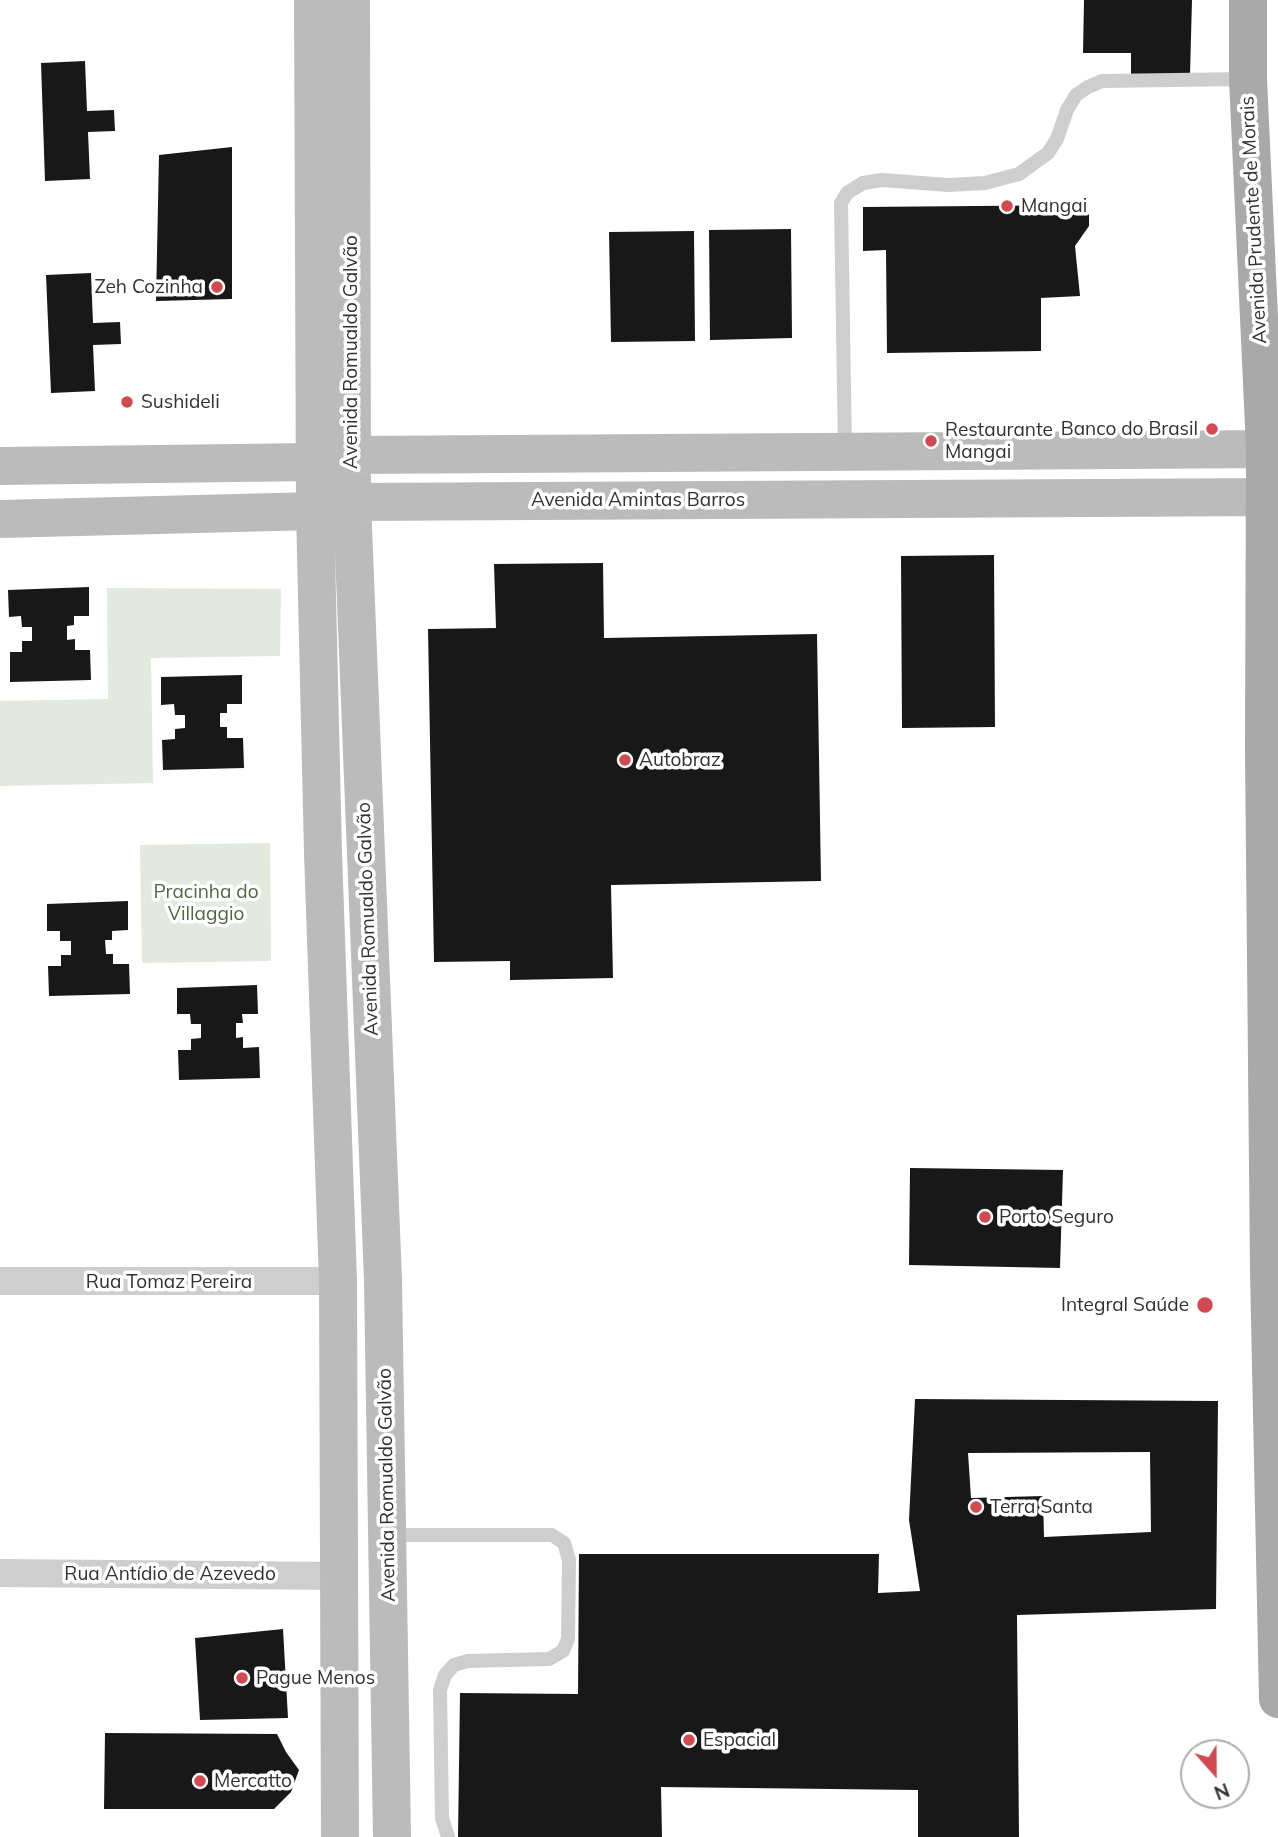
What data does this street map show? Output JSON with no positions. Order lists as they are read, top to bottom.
{
  "streets": {
    "main road": ["Avenida Prudente de Morais", "Avenida Romualdo Galvão", "Avenida Amintas Barros"],
    "street": ["Rua Tomaz Pereira", "Rua Antídio de Azevedo"]
  },
  "crossings": [
    ["Avenida Prudente de Morais", "Avenida Amintas Barros"],
    ["Avenida Romualdo Galvão", "Avenida Amintas Barros"],
    ["Avenida Romualdo Galvão", "Rua Tomaz Pereira"],
    ["Avenida Romualdo Galvão", "Rua Antídio de Azevedo"]
  ],
  "parks": ["Pracinha do Villaggio"],
  "places": [
    "Mangai",
    "Zeh Cozinha",
    "Sushideli",
    "Banco do Brasil",
    "Restaurante Mangai",
    "Autobraz",
    "Porto Seguro",
    "Integral Saúde",
    "Terra Santa",
    "Pague Menos",
    "Espacial",
    "Mercatto"
  ],
  "north": "bottom"
}
